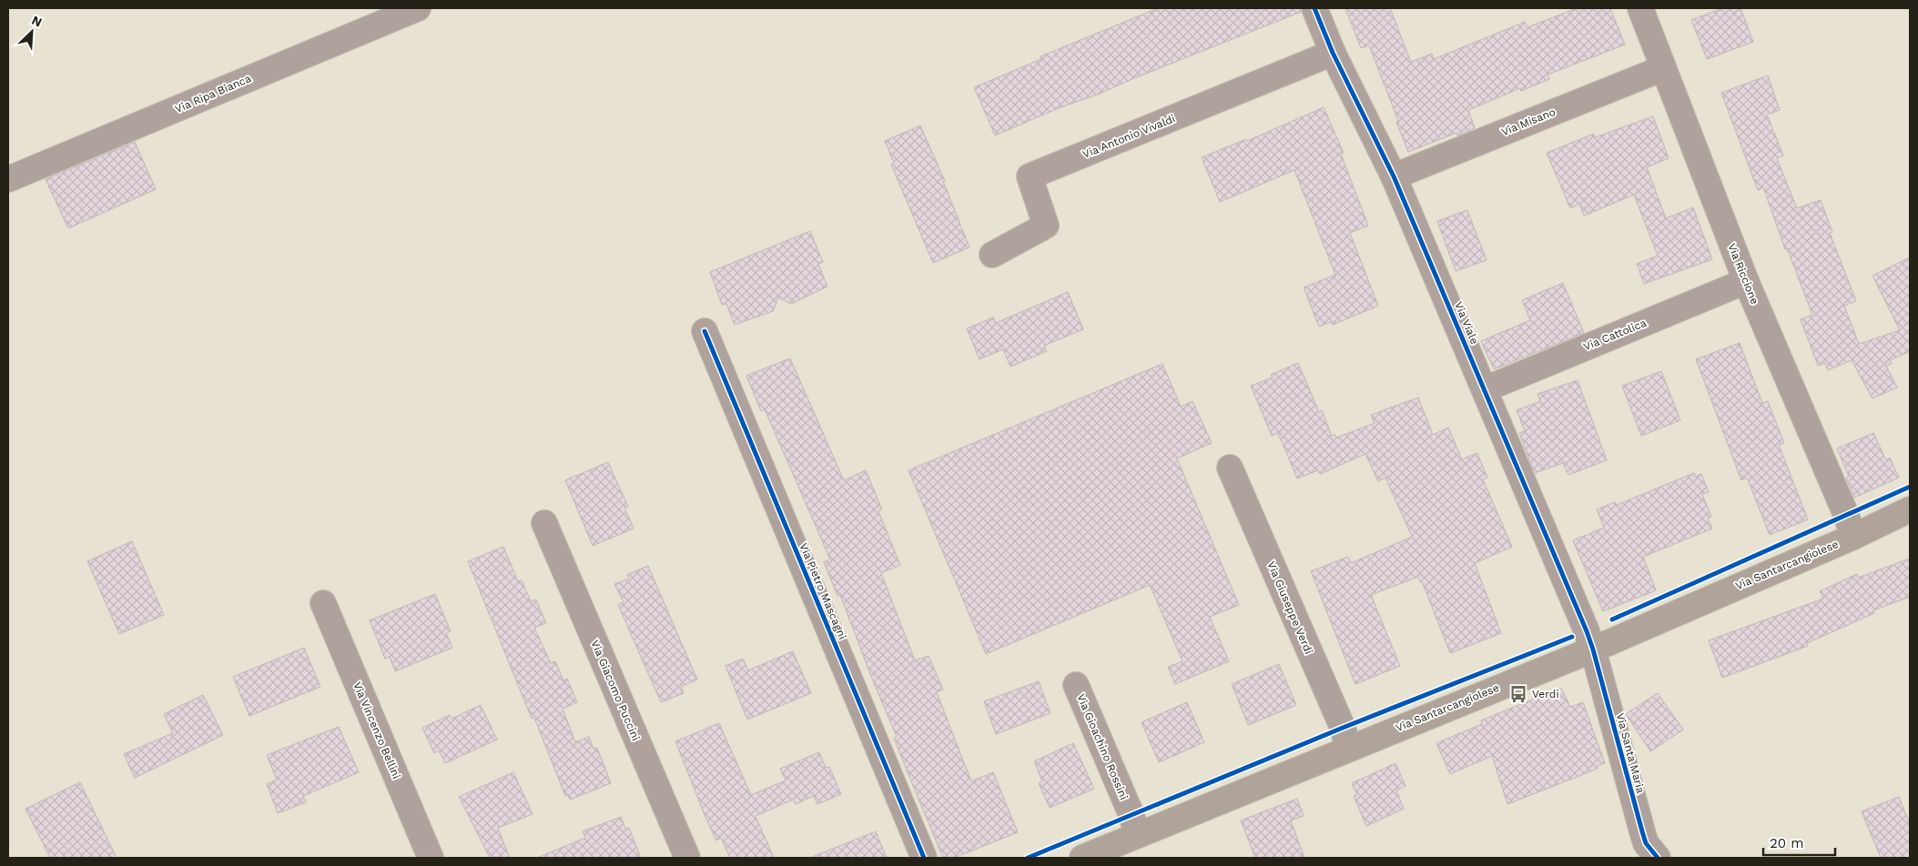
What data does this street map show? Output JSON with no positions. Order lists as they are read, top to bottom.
{
  "streets": {
    "main road": ["Via Santarcangiolese"],
    "street": [
      "Via Ripa Bianca",
      "Via Misano",
      "Via Antonio Vivaldi",
      "Via Riccione",
      "Via Viale",
      "Via Cattolica",
      "Via Pietro Mascagni",
      "Via Giuseppe Verdi",
      "Via Giacomo Puccini",
      "Via Vincenzo Bellini",
      "Via Gioachino Rossini",
      "Via Santa Maria"
    ]
  },
  "crossings": [
    ["Via Misano", "Via Riccione"],
    ["Via Misano", "Via Viale"],
    ["Via Antonio Vivaldi", "Via Viale"],
    ["Via Riccione", "Via Cattolica"],
    ["Via Riccione", "Via Santarcangiolese"],
    ["Via Viale", "Via Cattolica"],
    ["Via Viale", "Via Santarcangiolese"],
    ["Via Viale", "Via Santa Maria"],
    ["Via Santarcangiolese", "Via Giuseppe Verdi"],
    ["Via Santarcangiolese", "Via Gioachino Rossini"],
    ["Via Santarcangiolese", "Via Santa Maria"]
  ],
  "places": {
    "bus stop": ["Verdi"]
  },
  "scale_bar": "20 m",
  "north": "top right"
}
